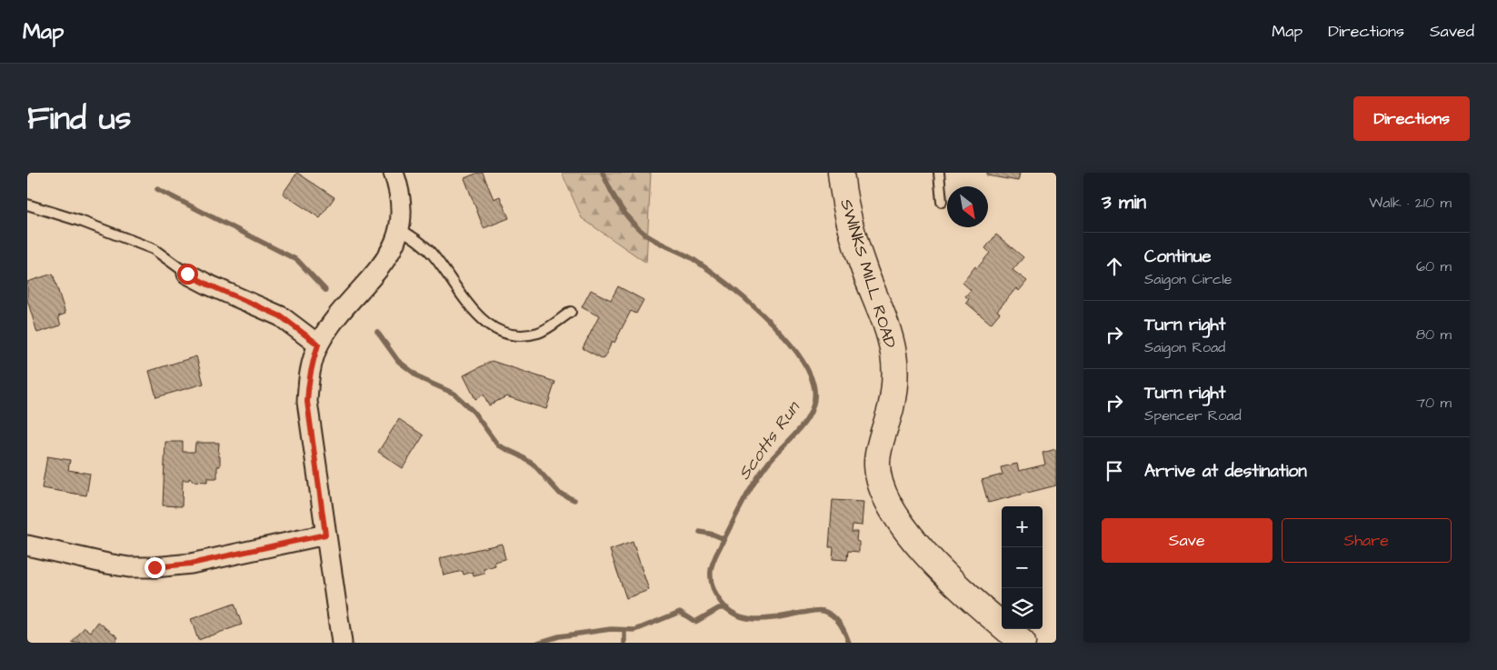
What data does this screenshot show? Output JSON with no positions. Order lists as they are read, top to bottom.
{
  "streets": {
    "street": ["SWINKS MILL ROAD"]
  },
  "water": ["Scotts Run"],
  "north": "bottom right",
  "page": {
    "header": "Map",
    "nav": ["Map", "Directions", "Saved"],
    "title": "Find us",
    "buttons": [
      "Directions",
      ["Save", "Share"]
    ],
    "heading": ["3 min", "Walk · 210 m"],
    "list": [
      ["Continue", "Saigon Circle", "60 m"],
      ["Turn right", "Saigon Road", "80 m"],
      ["Turn right", "Spencer Road", "70 m"],
      "Arrive at destination"
    ],
    "map_buttons": ["+", "−"]
  }
}
